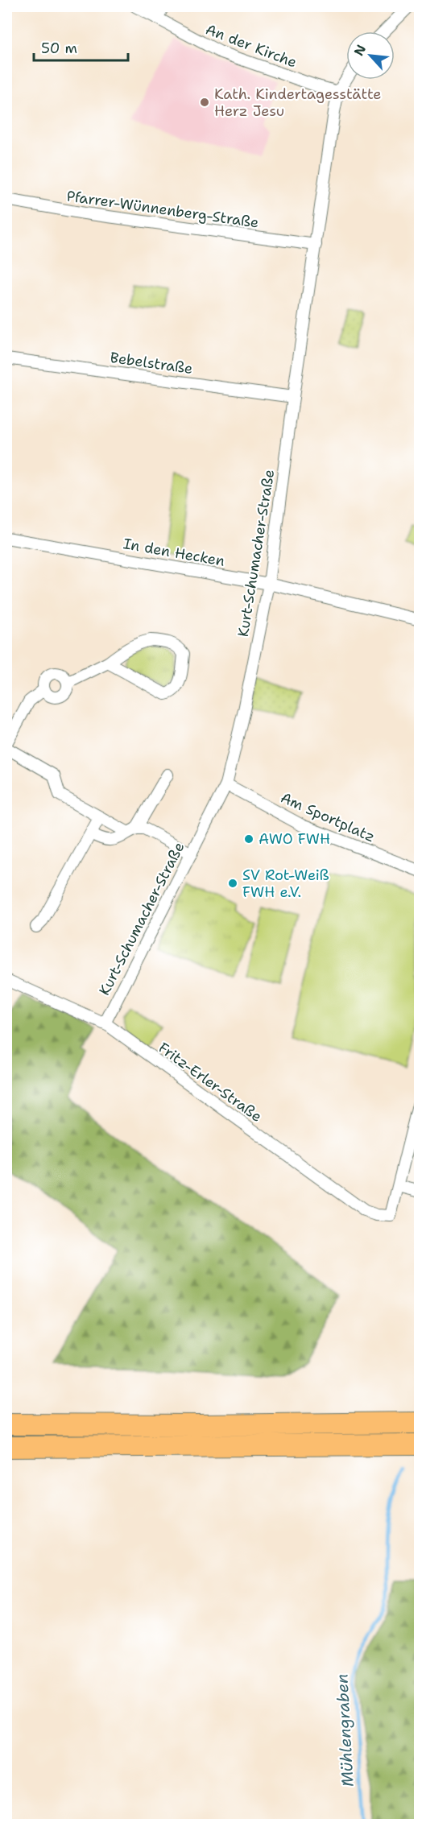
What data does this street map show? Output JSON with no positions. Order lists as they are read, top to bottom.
{
  "streets": {
    "street": [
      "An der Kirche",
      "Pfarrer-Wünnenberg-Straße",
      "Bebelstraße",
      "In den Hecken",
      "Kurt-Schumacher-Straße",
      "Am Sportplatz",
      "Fritz-Erler-Straße"
    ]
  },
  "crossings": [
    ["An der Kirche", "Kurt-Schumacher-Straße"],
    ["Pfarrer-Wünnenberg-Straße", "Kurt-Schumacher-Straße"],
    ["Bebelstraße", "Kurt-Schumacher-Straße"],
    ["In den Hecken", "Kurt-Schumacher-Straße"],
    ["Kurt-Schumacher-Straße", "Am Sportplatz"],
    ["Kurt-Schumacher-Straße", "Fritz-Erler-Straße"]
  ],
  "water": ["Mühlengraben"],
  "places": ["Kath. Kindertagesstätte Herz Jesu", "AWO FWH", "SV Rot-Weiß FWH e.V."],
  "scale_bar": "50 m",
  "north": "top left"
}
